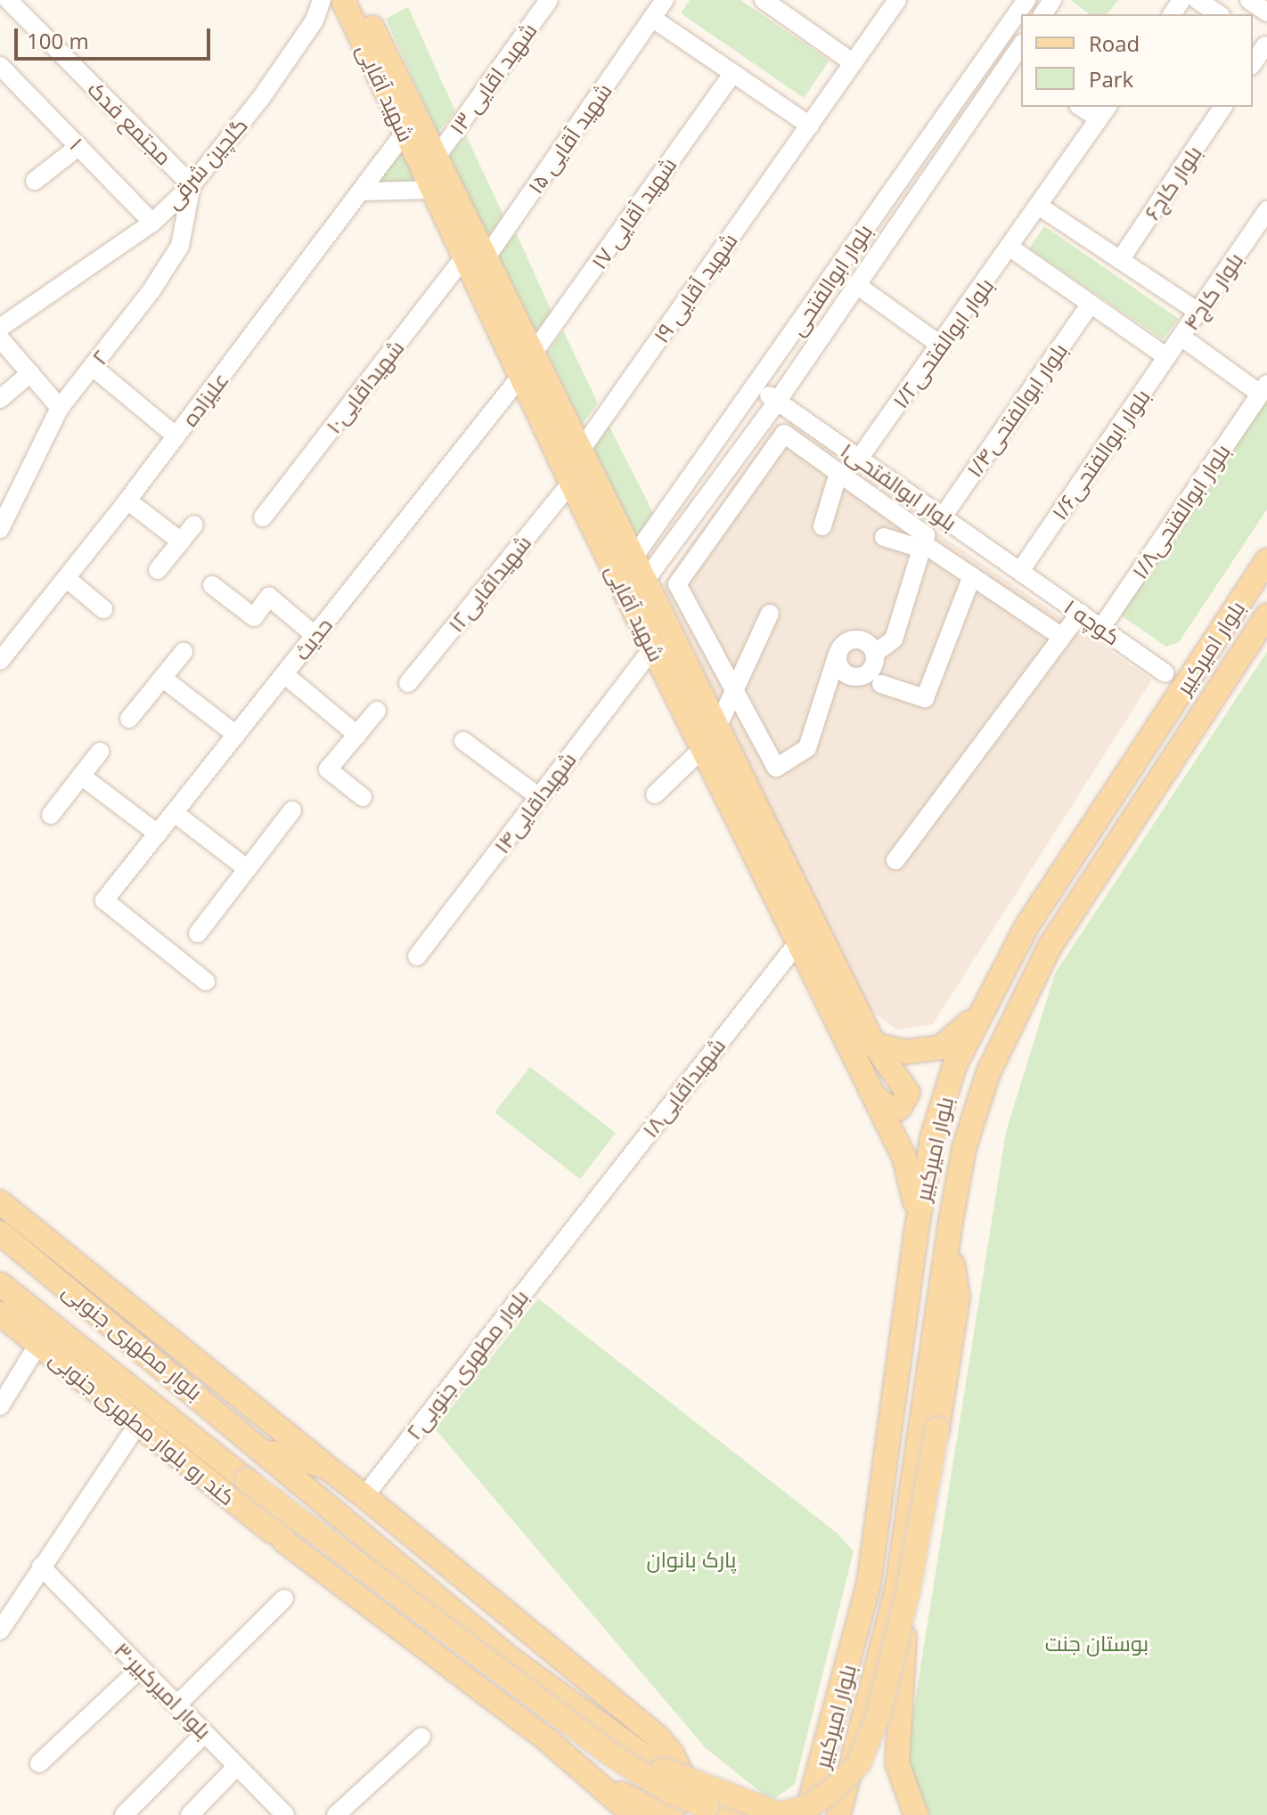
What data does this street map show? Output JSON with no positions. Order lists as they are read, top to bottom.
{
  "streets": {
    "main road": [
      "شهید آقایی",
      "بلوار امیرکبیر",
      "بلوار مطهری جنوبی",
      "کند رو بلوار مطهری جنوبی"
    ],
    "street": [
      "شهید اقایی ۱۳",
      "مجتمع فدک",
      "شهید آقایی ۱۵",
      "۱",
      "گلچین شرقی",
      "بلوار کاج۶",
      "شهید آقایی ۱۷",
      "بلوار ابوالفتحی",
      "شهید آقایی ۱۹",
      "بلوار کاج۴",
      "بلوار ابوالفتحی۱/۲",
      "۲",
      "شهیداقایی۱۰",
      "علیزاده",
      "بلوار ابوالفتحی۱/۴",
      "بلوار ابوالفتحی۱/۶",
      "بلوار ابوالفتحی۱",
      "بلوار ابوالفتحی۱/۸",
      "شهیداقایی۱۲",
      "کوچه ۱",
      "حدیث",
      "شهیداقایی۱۴",
      "شهیداقایی۱۸",
      "بلوار مطهری جنوبی۲",
      "بلوار امیرکبیر۳۰"
    ]
  },
  "crossings": [
    ["شهید اقایی ۱۳", "شهید آقایی"],
    ["شهید آقایی", "شهید آقایی ۱۵"],
    ["شهید آقایی", "شهید آقایی ۱۷"],
    ["شهید آقایی", "بلوار ابوالفتحی"],
    ["شهید آقایی", "شهید آقایی ۱۹"],
    ["شهید آقایی", "شهیداقایی۱۰"],
    ["شهید آقایی", "علیزاده"],
    ["شهید آقایی", "شهیداقایی۱۲"],
    ["شهید آقایی", "حدیث"],
    ["شهید آقایی", "بلوار امیرکبیر"],
    ["شهید آقایی", "شهیداقایی۱۴"],
    ["شهید آقایی", "شهیداقایی۱۸"],
    ["مجتمع فدک", "گلچین شرقی"],
    ["مجتمع فدک", "۲"],
    ["شهید آقایی ۱۵", "شهیداقایی۱۰"],
    ["۱", "گلچین شرقی"],
    ["گلچین شرقی", "۲"],
    ["بلوار ابوالفتحی", "بلوار ابوالفتحی۱"],
    ["بلوار کاج۴", "بلوار ابوالفتحی۱/۶"],
    ["بلوار ابوالفتحی۱/۲", "بلوار ابوالفتحی۱"],
    ["بلوار ابوالفتحی۱/۴", "بلوار ابوالفتحی۱"],
    ["بلوار ابوالفتحی۱/۶", "بلوار ابوالفتحی۱"],
    ["بلوار ابوالفتحی۱/۶", "کوچه ۱"],
    ["بلوار ابوالفتحی۱", "کوچه ۱"],
    ["بلوار ابوالفتحی۱/۸", "کوچه ۱"],
    ["شهیداقایی۱۸", "بلوار مطهری جنوبی۲"]
  ],
  "parks": ["پارک بانوان", "بوستان جنت"],
  "legend": ["Road", "Park"],
  "scale_bar": "100 m"
}
